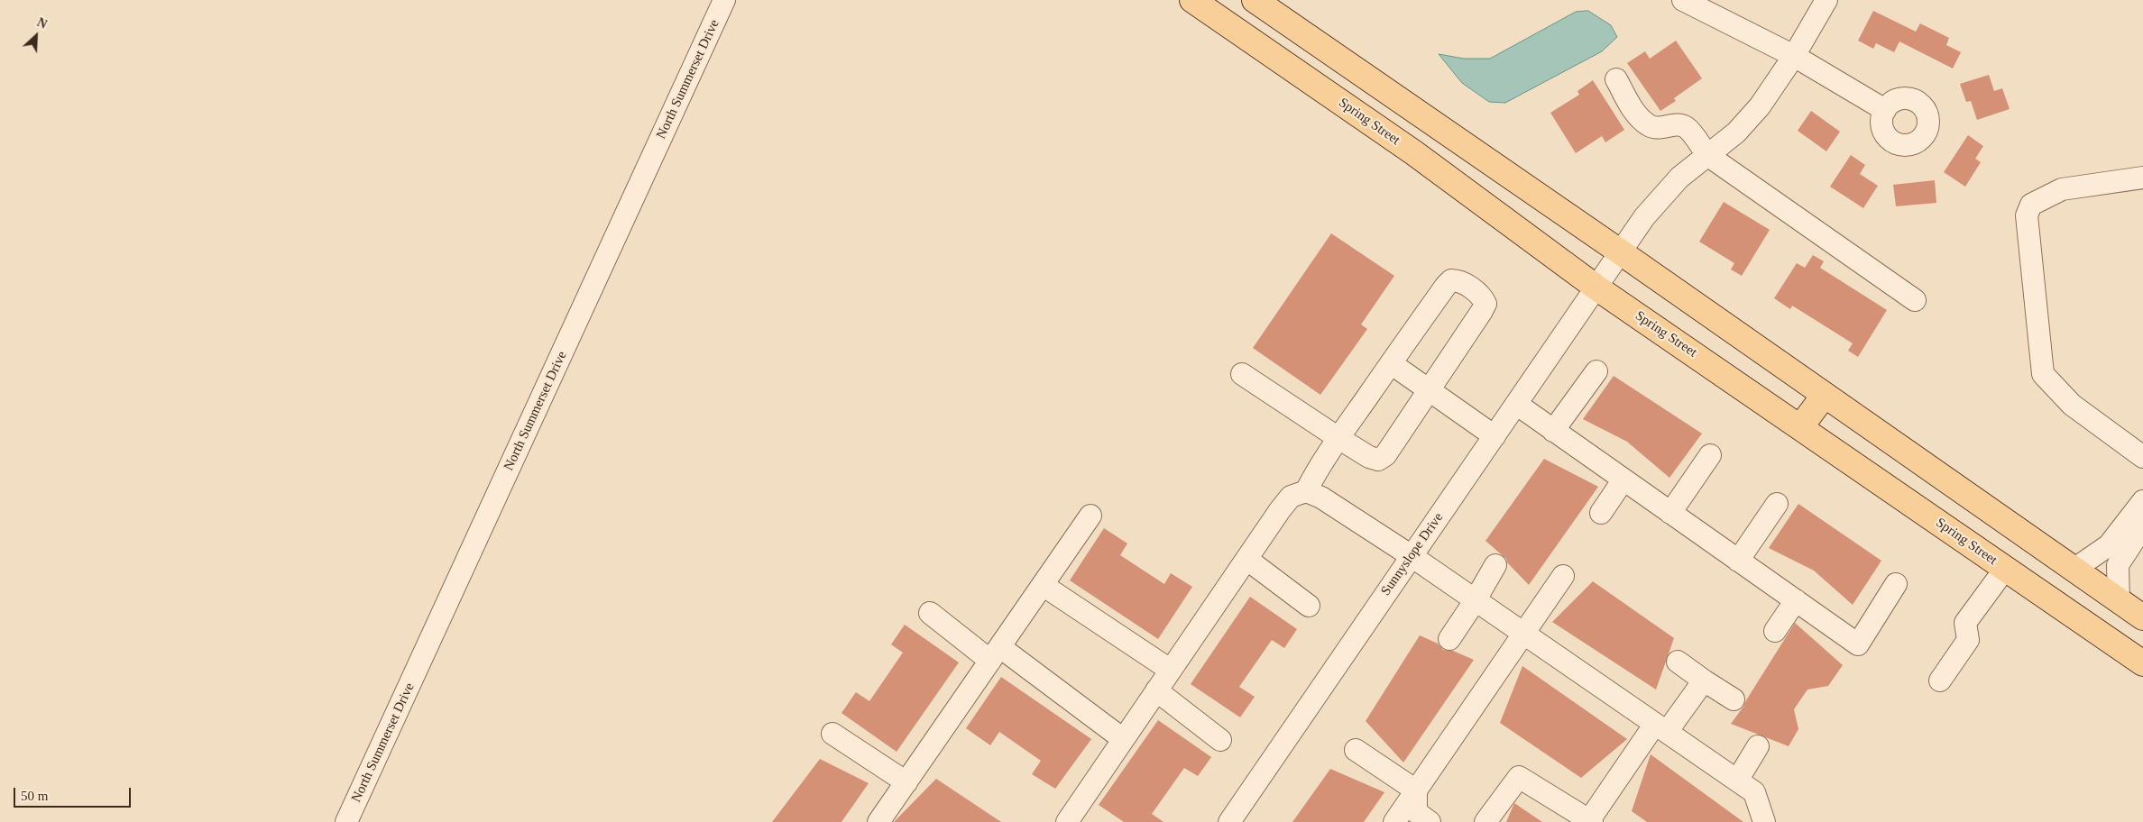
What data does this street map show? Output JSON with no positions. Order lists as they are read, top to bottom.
{
  "streets": {
    "main road": ["Spring Street"],
    "street": ["North Summerset Drive", "Sunnyslope Drive"]
  },
  "crossings": [
    ["Spring Street", "Sunnyslope Drive"]
  ],
  "scale_bar": "50 m",
  "north": "top right"
}
